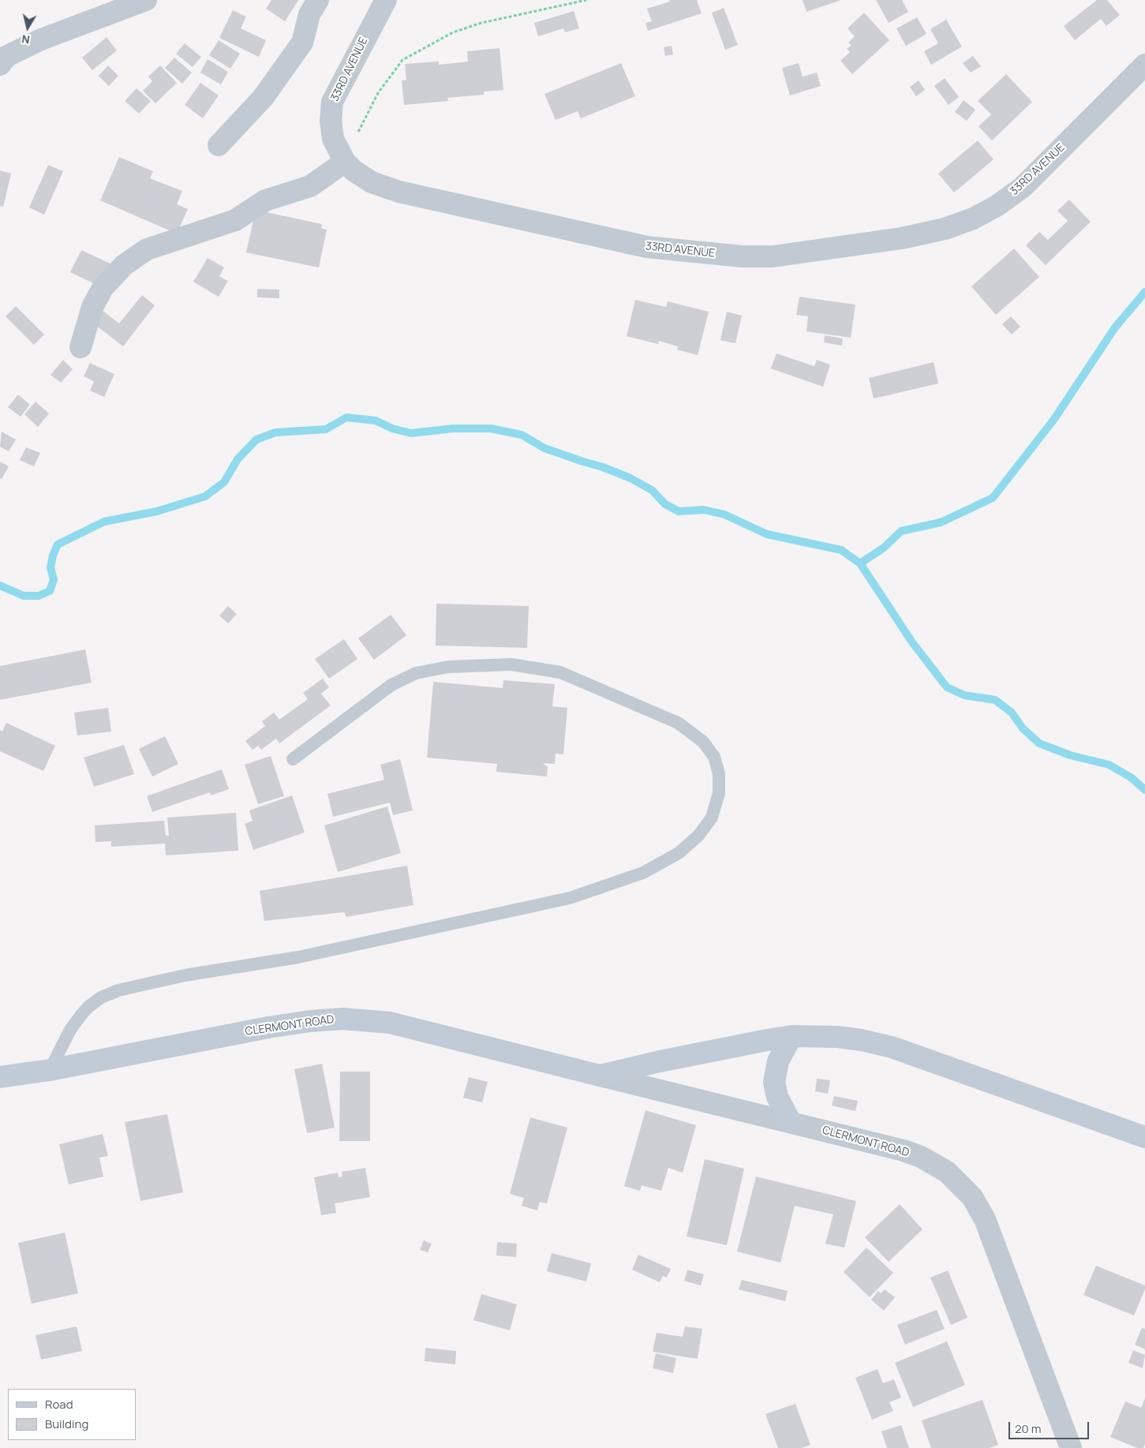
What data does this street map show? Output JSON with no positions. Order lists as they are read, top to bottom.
{
  "streets": {
    "street": ["33RD AVENUE", "CLERMONT ROAD"]
  },
  "legend": ["Road", "Building"],
  "scale_bar": "20 m",
  "north": "bottom"
}
